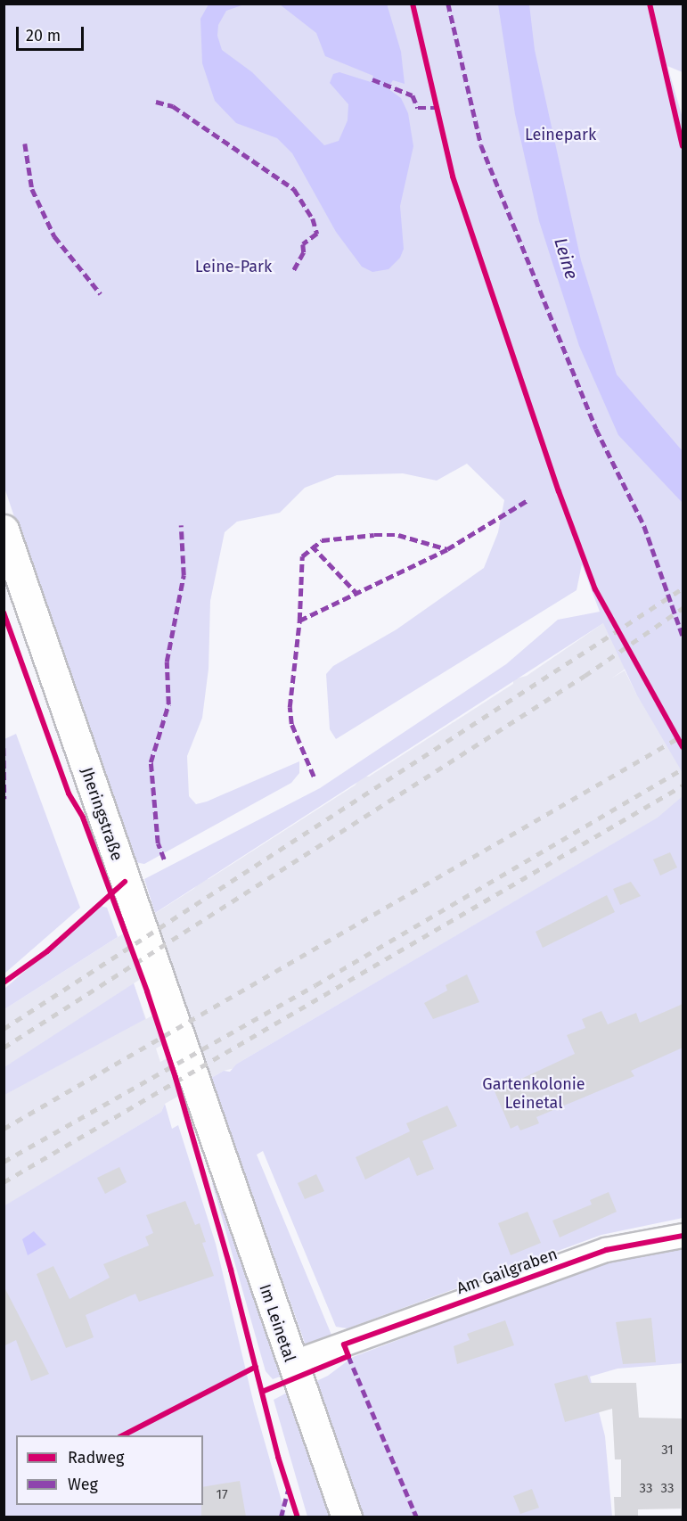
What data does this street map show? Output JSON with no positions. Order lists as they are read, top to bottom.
{
  "streets": {
    "main road": ["Jheringstraße", "Im Leinetal"],
    "street": ["Am Gailgraben"]
  },
  "crossings": [
    ["Jheringstraße", "Im Leinetal"],
    ["Am Gailgraben", "Im Leinetal"]
  ],
  "water": ["Leine"],
  "parks": ["Leinepark", "Leine-Park", "Gartenkolonie Leinetal"],
  "house_numbers": [
    "31",
    "33",
    "33",
    "17"
  ],
  "legend": ["Radweg", "Weg"],
  "scale_bar": "20 m"
}
